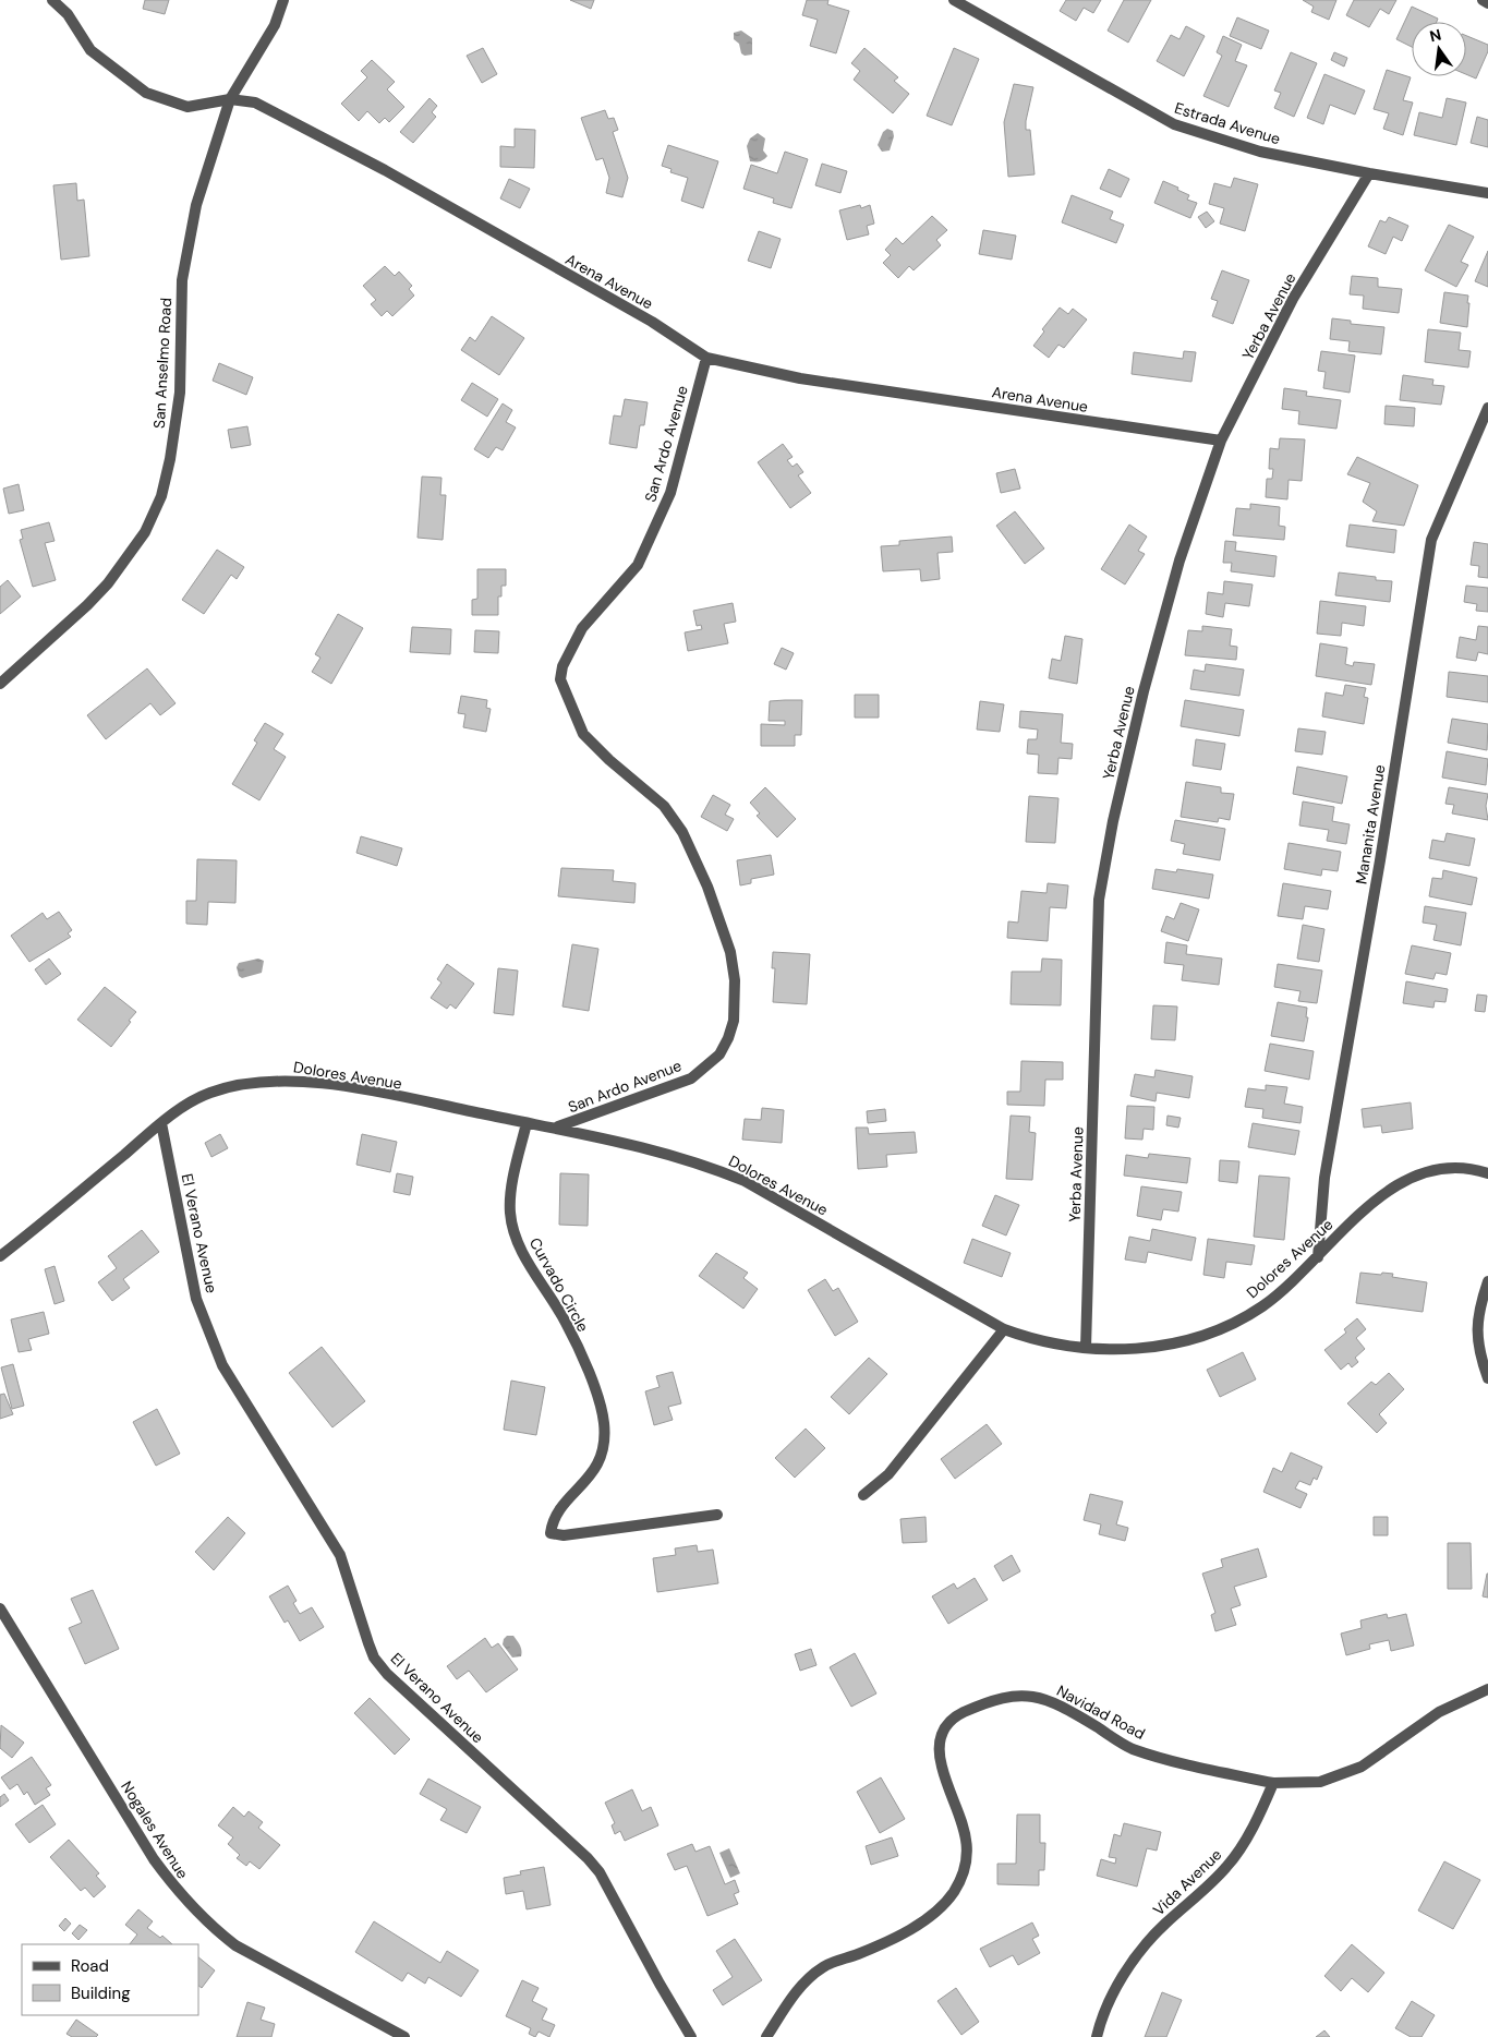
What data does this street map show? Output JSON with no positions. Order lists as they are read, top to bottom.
{
  "streets": {
    "street": [
      "Estrada Avenue",
      "Arena Avenue",
      "Yerba Avenue",
      "San Anselmo Road",
      "San Ardo Avenue",
      "Mananita Avenue",
      "Dolores Avenue",
      "El Verano Avenue",
      "Curvado Circle",
      "Navidad Road",
      "Nogales Avenue",
      "Vida Avenue"
    ]
  },
  "crossings": [
    ["Estrada Avenue", "Yerba Avenue"],
    ["Arena Avenue", "Yerba Avenue"],
    ["Arena Avenue", "San Anselmo Road"],
    ["Arena Avenue", "San Ardo Avenue"],
    ["Yerba Avenue", "Dolores Avenue"],
    ["San Ardo Avenue", "Dolores Avenue"],
    ["Mananita Avenue", "Dolores Avenue"],
    ["Dolores Avenue", "El Verano Avenue"],
    ["Dolores Avenue", "Curvado Circle"],
    ["Navidad Road", "Vida Avenue"]
  ],
  "legend": ["Road", "Building"],
  "north": "top"
}
